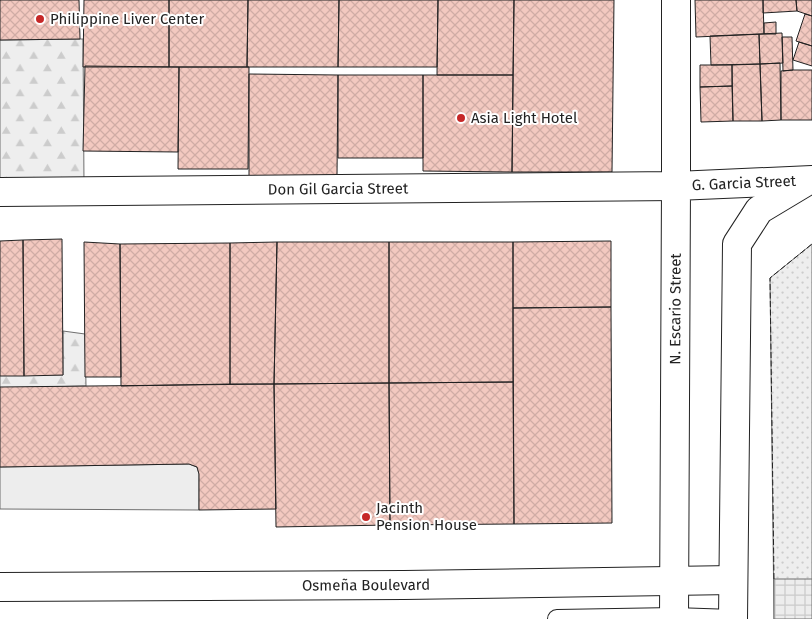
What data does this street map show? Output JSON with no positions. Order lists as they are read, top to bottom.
{
  "streets": {
    "main road": [
      "G. Garcia Street",
      "Don Gil Garcia Street",
      "N. Escario Street",
      "Osmeña Boulevard"
    ]
  },
  "crossings": [
    ["G. Garcia Street", "Don Gil Garcia Street"],
    ["G. Garcia Street", "N. Escario Street"],
    ["Don Gil Garcia Street", "N. Escario Street"],
    ["N. Escario Street", "Osmeña Boulevard"]
  ],
  "places": ["Philippine Liver Center", "Asia Light Hotel", "Jacinth Pension House"]
}
